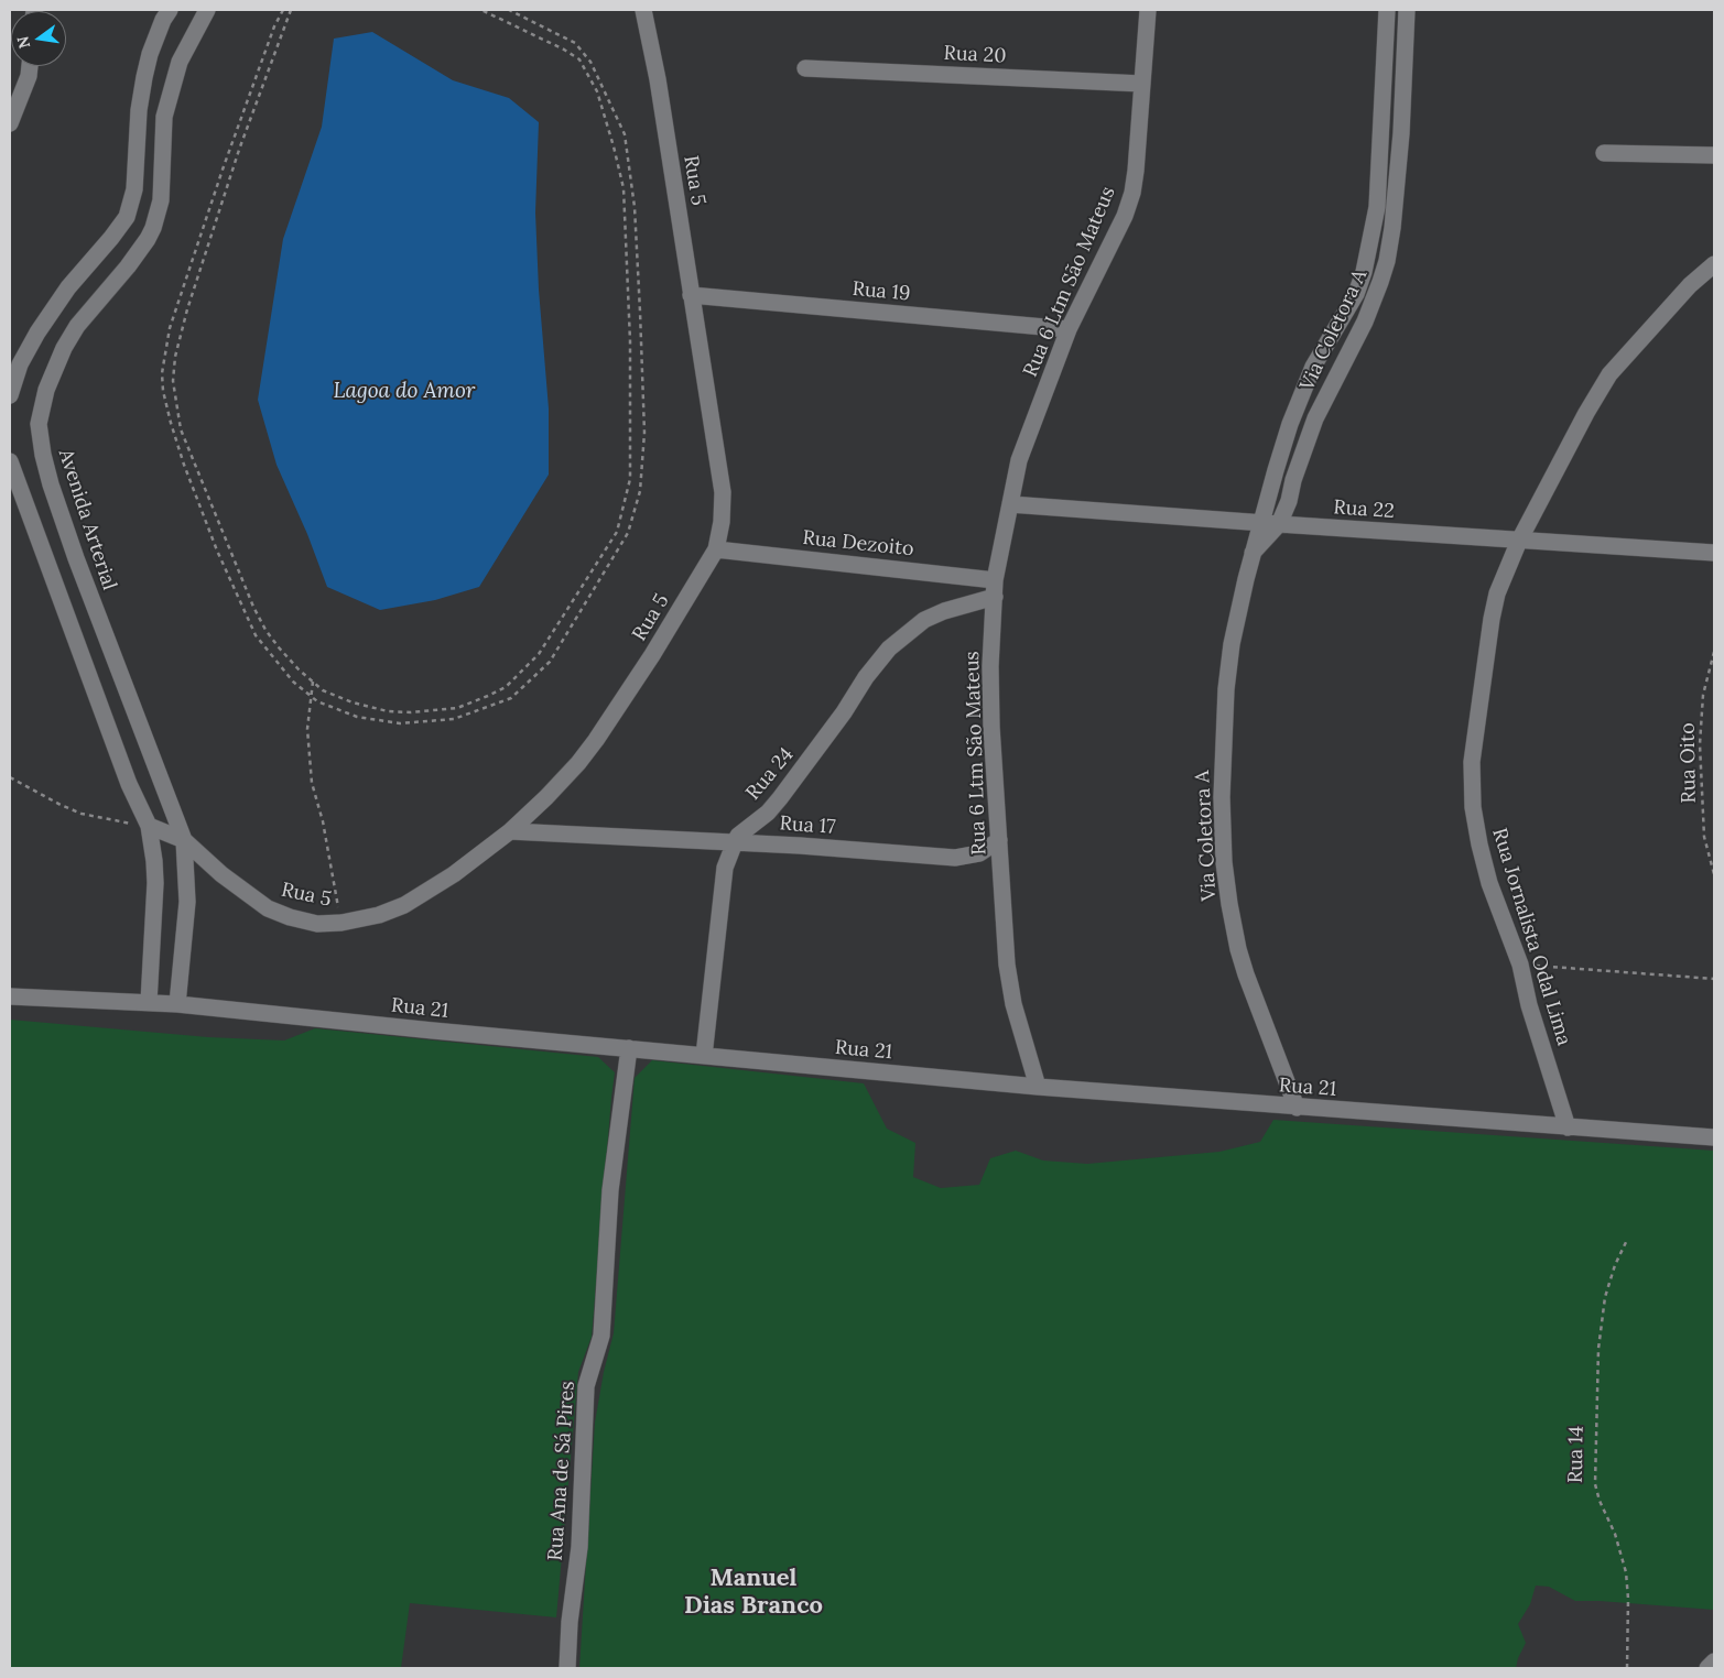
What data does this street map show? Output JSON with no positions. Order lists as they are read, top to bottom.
{
  "streets": {
    "street": [
      "Rua 20",
      "Rua 5",
      "Rua 6 Ltm São Mateus",
      "Rua 19",
      "Via Coletora A",
      "Rua 22",
      "Avenida Arterial",
      "Rua Dezoito",
      "Rua 24",
      "Rua 17",
      "Rua Jornalista Odal Lima",
      "Rua 21",
      "Rua Ana de Sá Pires"
    ],
    "path": ["Rua Oito", "Rua 14"]
  },
  "crossings": [
    ["Rua 20", "Rua 6 Ltm São Mateus"],
    ["Rua 5", "Rua 19"],
    ["Rua 5", "Avenida Arterial"],
    ["Rua 5", "Rua Dezoito"],
    ["Rua 5", "Rua 17"],
    ["Rua 6 Ltm São Mateus", "Rua 19"],
    ["Rua 6 Ltm São Mateus", "Rua 22"],
    ["Rua 6 Ltm São Mateus", "Rua Dezoito"],
    ["Rua 6 Ltm São Mateus", "Rua 24"],
    ["Rua 6 Ltm São Mateus", "Rua 17"],
    ["Rua 6 Ltm São Mateus", "Rua 21"],
    ["Via Coletora A", "Rua 22"],
    ["Via Coletora A", "Rua 21"],
    ["Rua 22", "Rua Jornalista Odal Lima"],
    ["Avenida Arterial", "Rua 21"],
    ["Rua Dezoito", "Rua 24"],
    ["Rua 24", "Rua 17"],
    ["Rua 24", "Rua 21"],
    ["Rua Jornalista Odal Lima", "Rua 21"],
    ["Rua 21", "Rua Ana de Sá Pires"]
  ],
  "districts": ["Manuel Dias Branco"],
  "water": ["Lagoa do Amor"],
  "north": "left"
}
